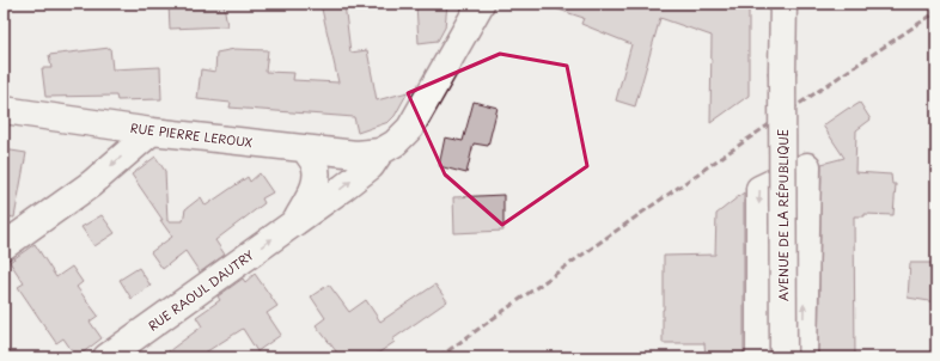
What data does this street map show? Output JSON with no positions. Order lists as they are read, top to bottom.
{
  "streets": {
    "street": ["RUE PIERRE LEROUX", "AVENUE DE LA RÉPUBLIQUE", "RUE RAOUL DAUTRY"]
  },
  "crossings": [
    ["RUE PIERRE LEROUX", "RUE RAOUL DAUTRY"]
  ]
}
